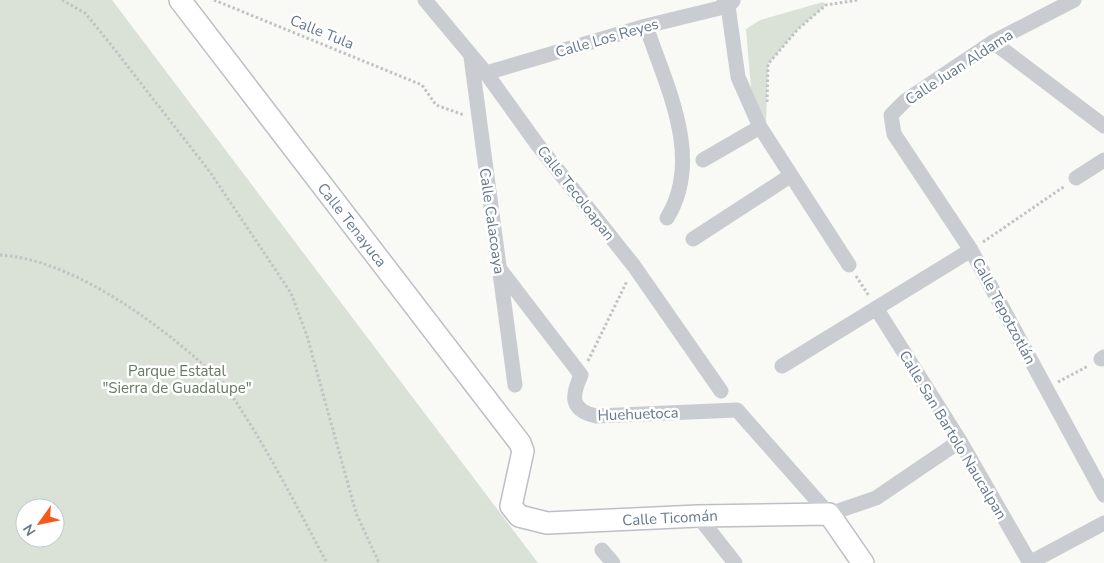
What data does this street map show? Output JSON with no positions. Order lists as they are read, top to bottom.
{
  "streets": {
    "street": [
      "Calle Los Reyes",
      "Calle Juan Aldama",
      "Calle Tecoloapan",
      "Calle Calacoaya",
      "Calle Tenayuca",
      "Calle Tepotzotlán",
      "Huehuetoca",
      "Calle San Bartolo Naucalpan",
      "Calle Ticomán"
    ],
    "path": ["Calle Tula"]
  },
  "crossings": [
    ["Calle Tula", "Calle Calacoaya"],
    ["Calle Los Reyes", "Calle Tecoloapan"],
    ["Calle Juan Aldama", "Calle Tepotzotlán"],
    ["Calle Tecoloapan", "Calle Calacoaya"],
    ["Calle Tenayuca", "Calle Ticomán"],
    ["Huehuetoca", "Calle Ticomán"]
  ],
  "parks": ["Parque Estatal \"Sierra de Guadalupe\""],
  "north": "bottom left"
}
